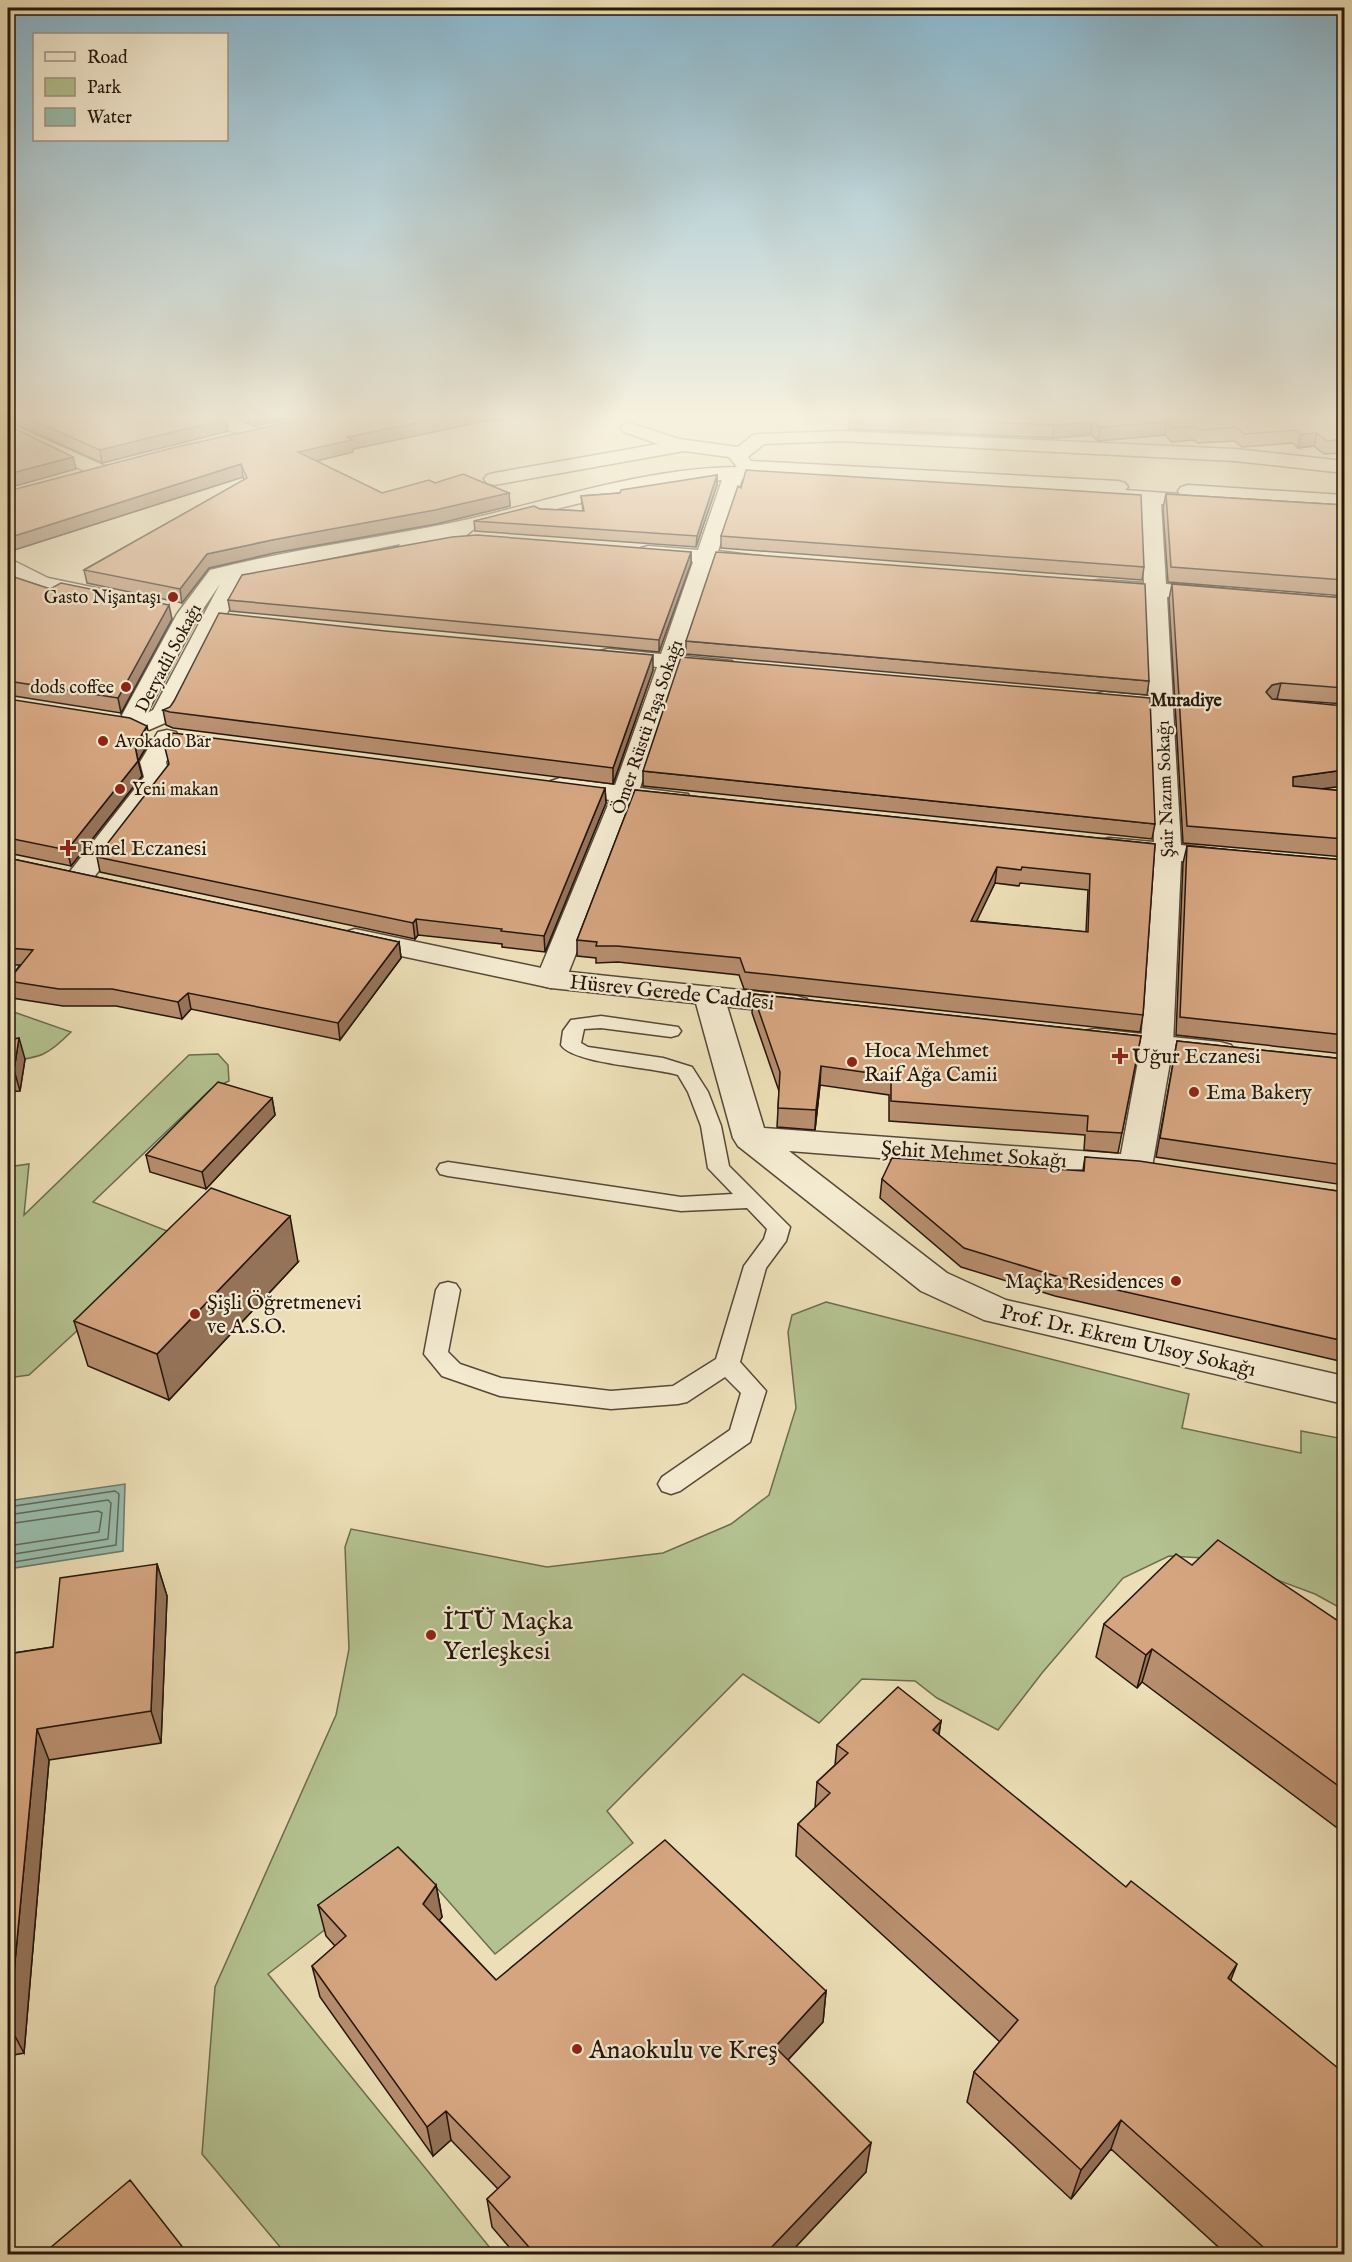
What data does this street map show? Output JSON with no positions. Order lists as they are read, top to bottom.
{
  "streets": {
    "street": [
      "Deryadil Sokağı",
      "Ömer Rüstü Paşa Sokağı",
      "Şair Nazım Sokağı",
      "Hüsrev Gerede Caddesi",
      "Şehit Mehmet Sokağı",
      "Prof. Dr. Ekrem Ulsoy Sokağı"
    ]
  },
  "crossings": [
    ["Ömer Rüstü Paşa Sokağı", "Hüsrev Gerede Caddesi"],
    ["Şair Nazım Sokağı", "Şehit Mehmet Sokağı"],
    ["Şehit Mehmet Sokağı", "Prof. Dr. Ekrem Ulsoy Sokağı"]
  ],
  "districts": ["Muradiye"],
  "places": {
    "other": [
      "Gasto Nişantaşı",
      "dods coffee",
      "Avokado Bar",
      "Yeni makan",
      "Hoca Mehmet Raif Ağa Camii",
      "Ema Bakery",
      "Maçka Residences",
      "Şişli Öğretmenevi ve A.S.O.",
      "İTÜ Maçka Yerleşkesi",
      "Anaokulu ve Kreş"
    ],
    "health": ["Emel Eczanesi", "Uğur Eczanesi"]
  },
  "legend": ["Road", "Park", "Water"]
}
